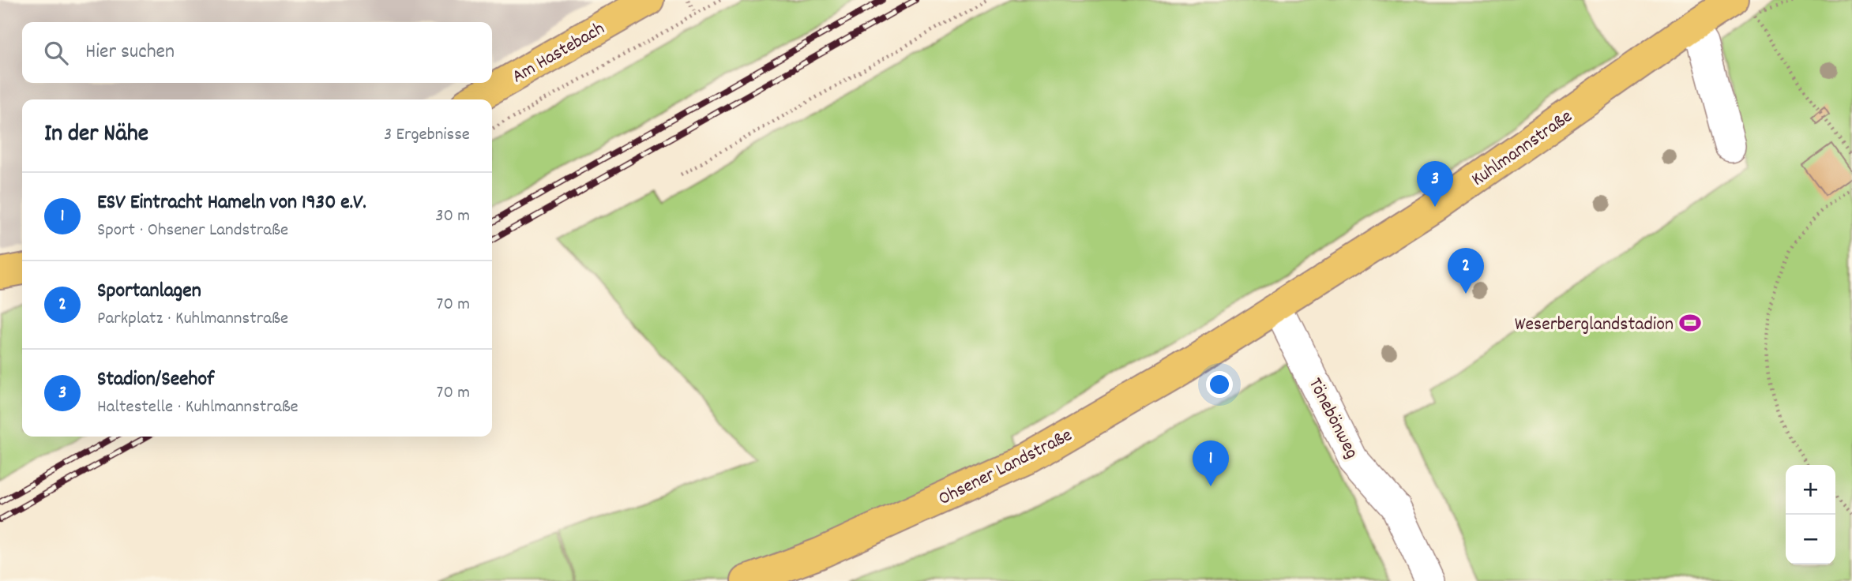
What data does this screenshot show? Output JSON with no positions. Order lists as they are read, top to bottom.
{
  "streets": {
    "main road": ["Am Hastebach", "Kuhlmannstraße", "Ohsener Landstraße"],
    "lane": ["Tönebönweg"]
  },
  "crossings": [
    ["Kuhlmannstraße", "Tönebönweg"],
    ["Kuhlmannstraße", "Ohsener Landstraße"],
    ["Tönebönweg", "Ohsener Landstraße"]
  ],
  "places": {
    "sports": ["Weserberglandstadion"]
  },
  "page": {
    "search": "Hier suchen",
    "heading": ["In der Nähe", "3 Ergebnisse"],
    "pins": ["3", "2", "1"],
    "list": [
      {
        "mark": "1",
        "name": "ESV Eintracht Hameln von 1930 e.V.",
        "note": "Sport · Ohsener Landstraße",
        "value": "30 m"
      },
      {
        "mark": "2",
        "name": "Sportanlagen",
        "note": "Parkplatz · Kuhlmannstraße",
        "value": "70 m"
      },
      {
        "mark": "3",
        "name": "Stadion/Seehof",
        "note": "Haltestelle · Kuhlmannstraße",
        "value": "70 m"
      }
    ],
    "map_buttons": ["+", "−"]
  }
}
